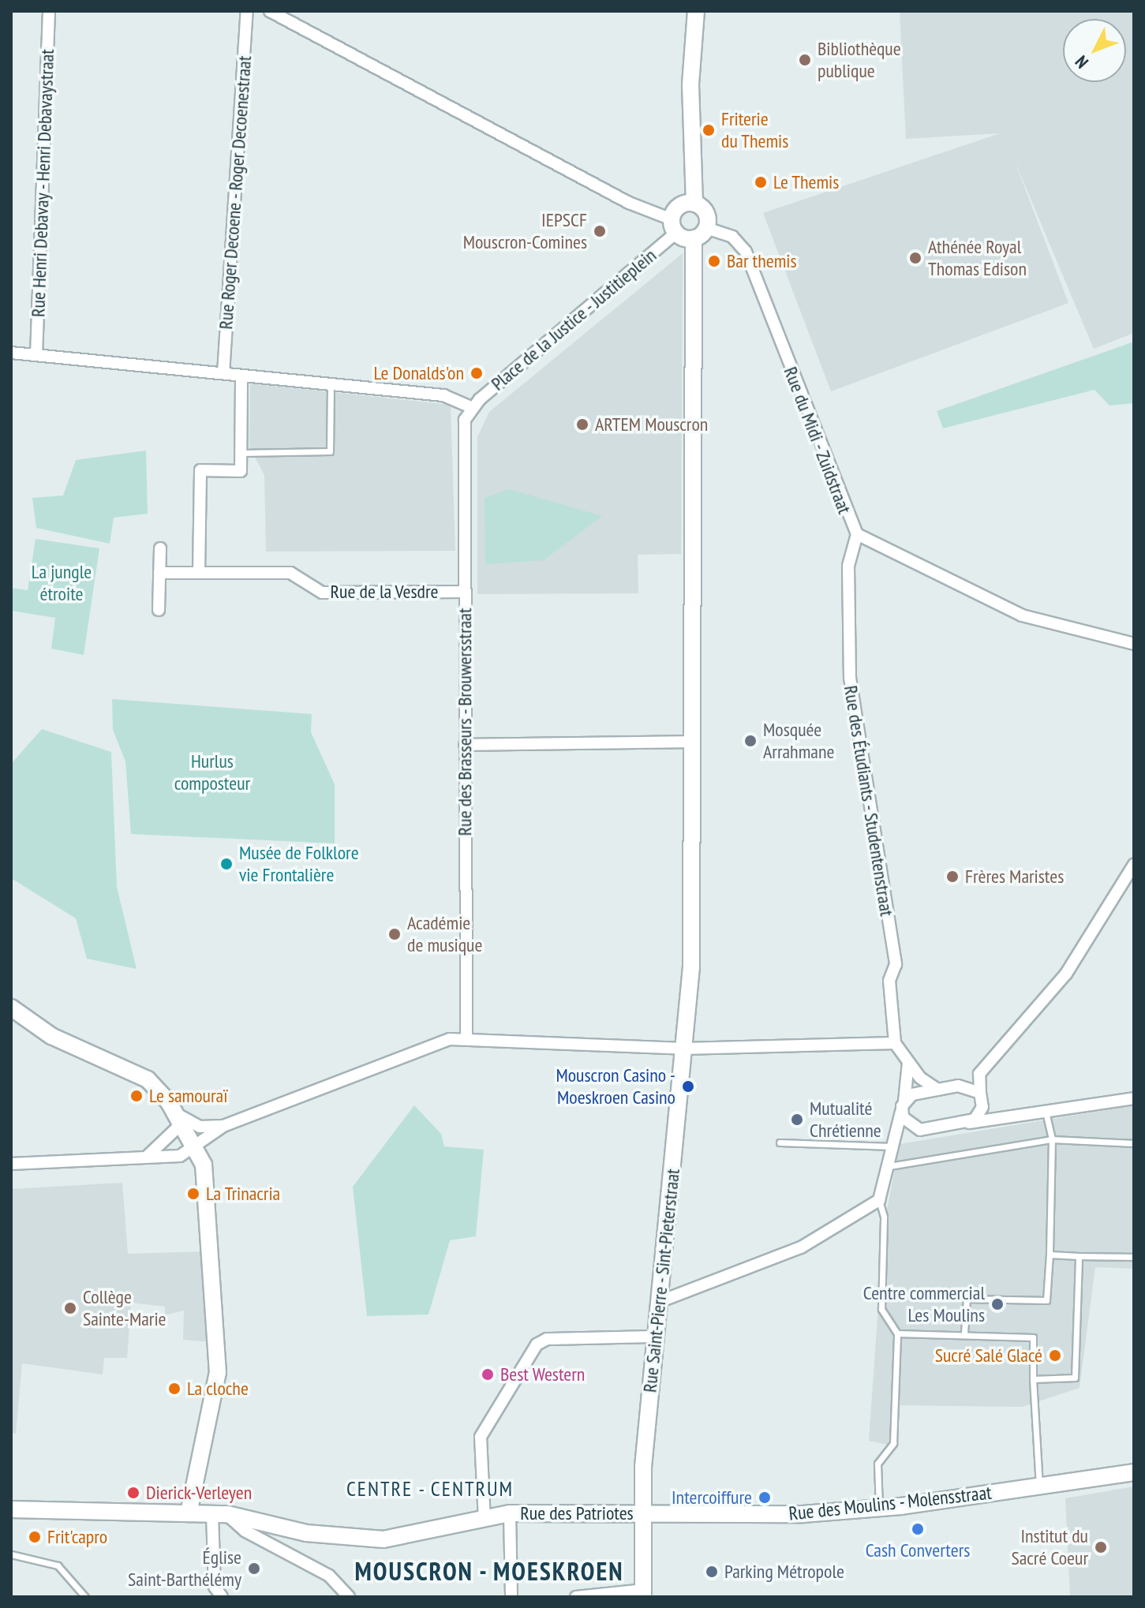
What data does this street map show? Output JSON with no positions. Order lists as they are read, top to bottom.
{
  "streets": {
    "street": [
      "Rue Henri Debavay - Henri Debavaystraat",
      "Rue Roger Decoene - Roger Decoenestraat",
      "Place de la Justice - Justitieplein",
      "Rue du Midi - Zuidstraat",
      "Rue de la Vesdre",
      "Rue des Brasseurs - Brouwersstraat",
      "Rue des Étudiants - Studentenstraat",
      "Rue Saint-Pierre - Sint-Pieterstraat",
      "Rue des Moulins - Molensstraat",
      "Rue des Patriotes"
    ]
  },
  "crossings": [
    ["Place de la Justice - Justitieplein", "Rue des Brasseurs - Brouwersstraat"],
    ["Rue du Midi - Zuidstraat", "Rue des Étudiants - Studentenstraat"],
    ["Rue du Midi - Zuidstraat", "Rue Saint-Pierre - Sint-Pieterstraat"],
    ["Rue de la Vesdre", "Rue des Brasseurs - Brouwersstraat"],
    ["Rue Saint-Pierre - Sint-Pieterstraat", "Rue des Moulins - Molensstraat"],
    ["Rue Saint-Pierre - Sint-Pieterstraat", "Rue des Patriotes"],
    ["Rue des Moulins - Molensstraat", "Rue des Patriotes"]
  ],
  "districts": ["CENTRE - CENTRUM", "MOUSCRON - MOESKROEN"],
  "parks": ["La jungle étroite", "Hurlus composteur"],
  "places": [
    "Bibliothèque publique",
    "Friterie du Themis",
    "Le Themis",
    "IEPSCF Mouscron-Comines",
    "Athénée Royal Thomas Edison",
    "Bar themis",
    "Le Donalds'on",
    "ARTEM Mouscron",
    "Mosquée Arrahmane",
    "Musée de Folklore vie Frontalière",
    "Frères Maristes",
    "Académie de musique",
    "Mouscron Casino - Moeskroen Casino",
    "Le samouraï",
    "Mutualité Chrétienne",
    "La Trinacria",
    "Centre commercial Les Moulins",
    "Collège Sainte-Marie",
    "Sucré Salé Glacé",
    "Best Western",
    "La cloche",
    "Dierick-Verleyen",
    "Intercoiffure",
    "Cash Converters",
    "Frit'capro",
    "Institut du Sacré Coeur",
    "Église Saint-Barthélémy",
    "Parking Métropole"
  ],
  "north": "bottom left"
}
